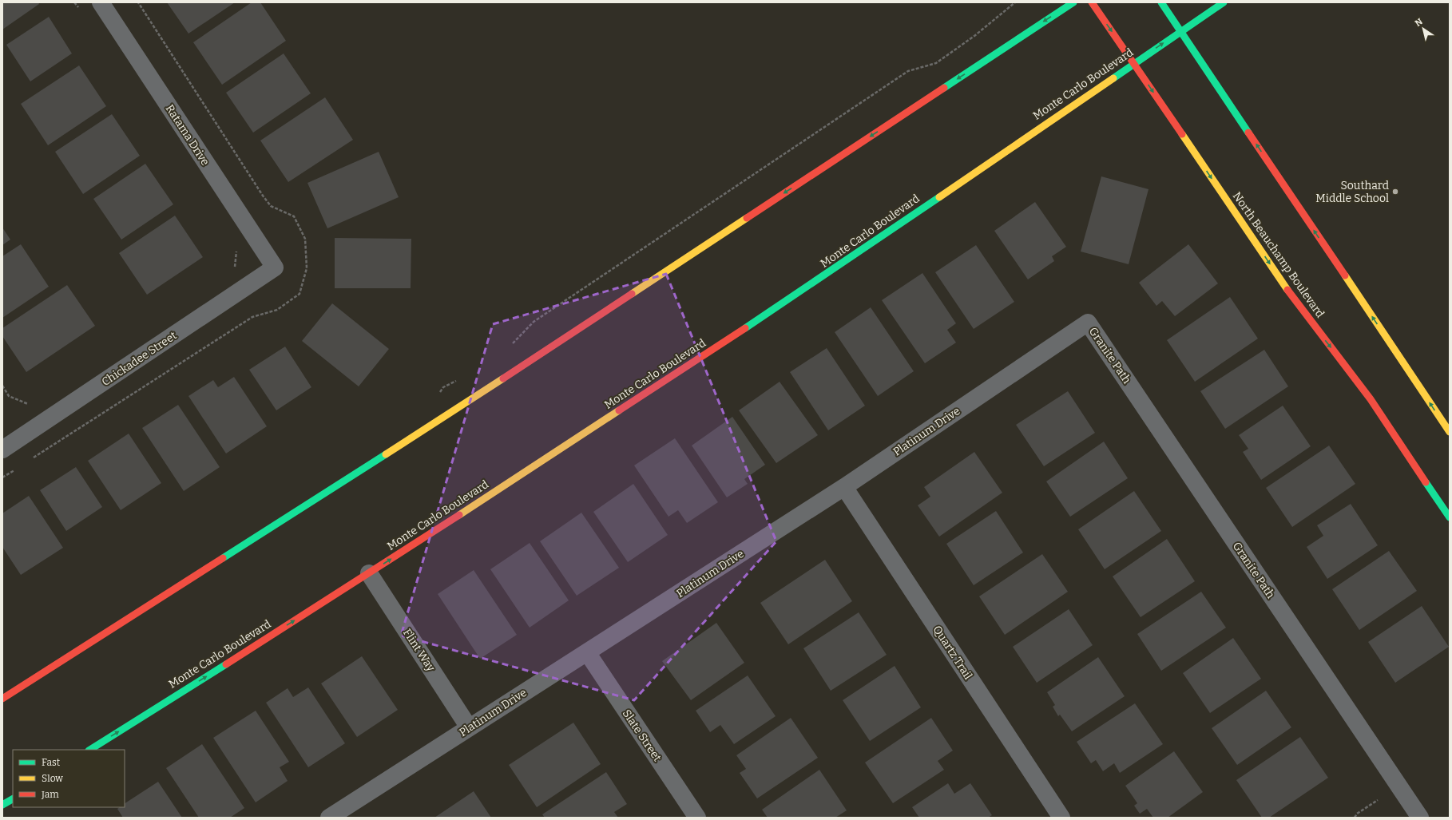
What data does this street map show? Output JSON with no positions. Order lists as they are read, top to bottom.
{
  "streets": {
    "main road": ["Monte Carlo Boulevard", "North Beauchamp Boulevard"],
    "street": [
      "Ratama Drive",
      "Granite Path",
      "Chickadee Street",
      "Platinum Drive",
      "Flint Way",
      "Quartz Trail",
      "Slate Street"
    ]
  },
  "crossings": [
    ["Monte Carlo Boulevard", "North Beauchamp Boulevard"],
    ["Monte Carlo Boulevard", "Flint Way"],
    ["Ratama Drive", "Chickadee Street"],
    ["Granite Path", "Platinum Drive"],
    ["Platinum Drive", "Flint Way"],
    ["Platinum Drive", "Quartz Trail"],
    ["Platinum Drive", "Slate Street"]
  ],
  "one_way": ["Monte Carlo Boulevard"],
  "places": ["Southard Middle School"],
  "legend": ["Fast", "Slow", "Jam"],
  "north": "top left"
}
